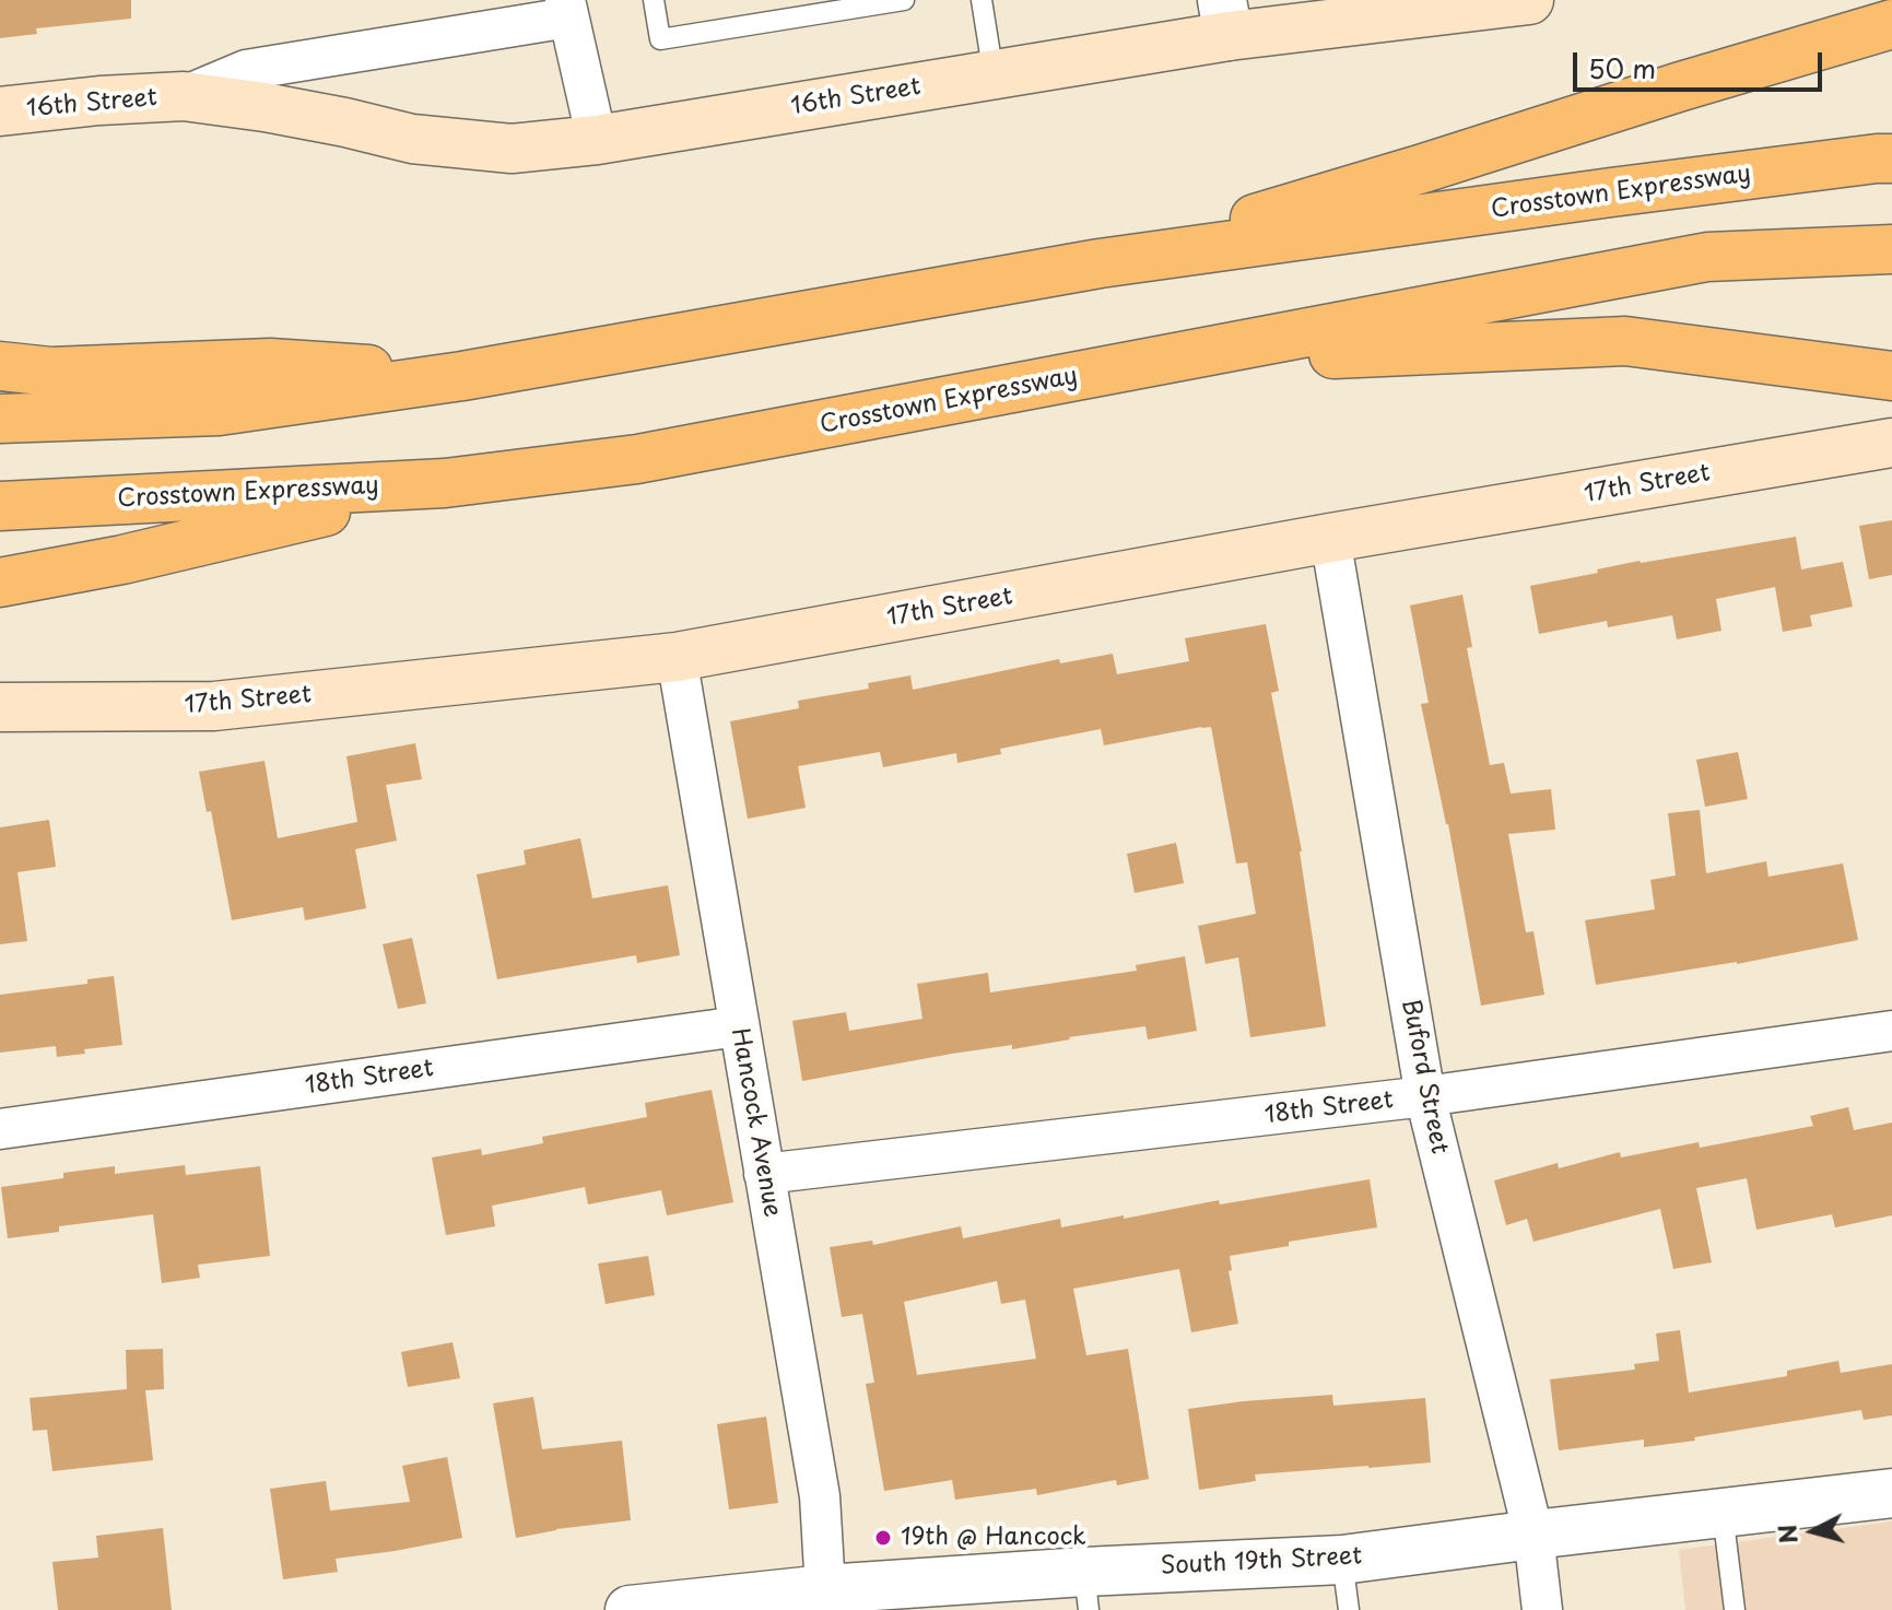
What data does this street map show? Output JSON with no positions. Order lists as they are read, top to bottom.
{
  "streets": {
    "highway": ["Crosstown Expressway"],
    "main road": ["16th Street", "17th Street"],
    "street": [
      "Buford Street",
      "18th Street",
      "Hancock Avenue",
      "South 19th Street"
    ]
  },
  "crossings": [
    ["17th Street", "Buford Street"],
    ["17th Street", "Hancock Avenue"],
    ["Buford Street", "18th Street"],
    ["Buford Street", "South 19th Street"],
    ["18th Street", "Hancock Avenue"],
    ["Hancock Avenue", "South 19th Street"]
  ],
  "places": ["19th @ Hancock"],
  "scale_bar": "50 m",
  "north": "left"
}
